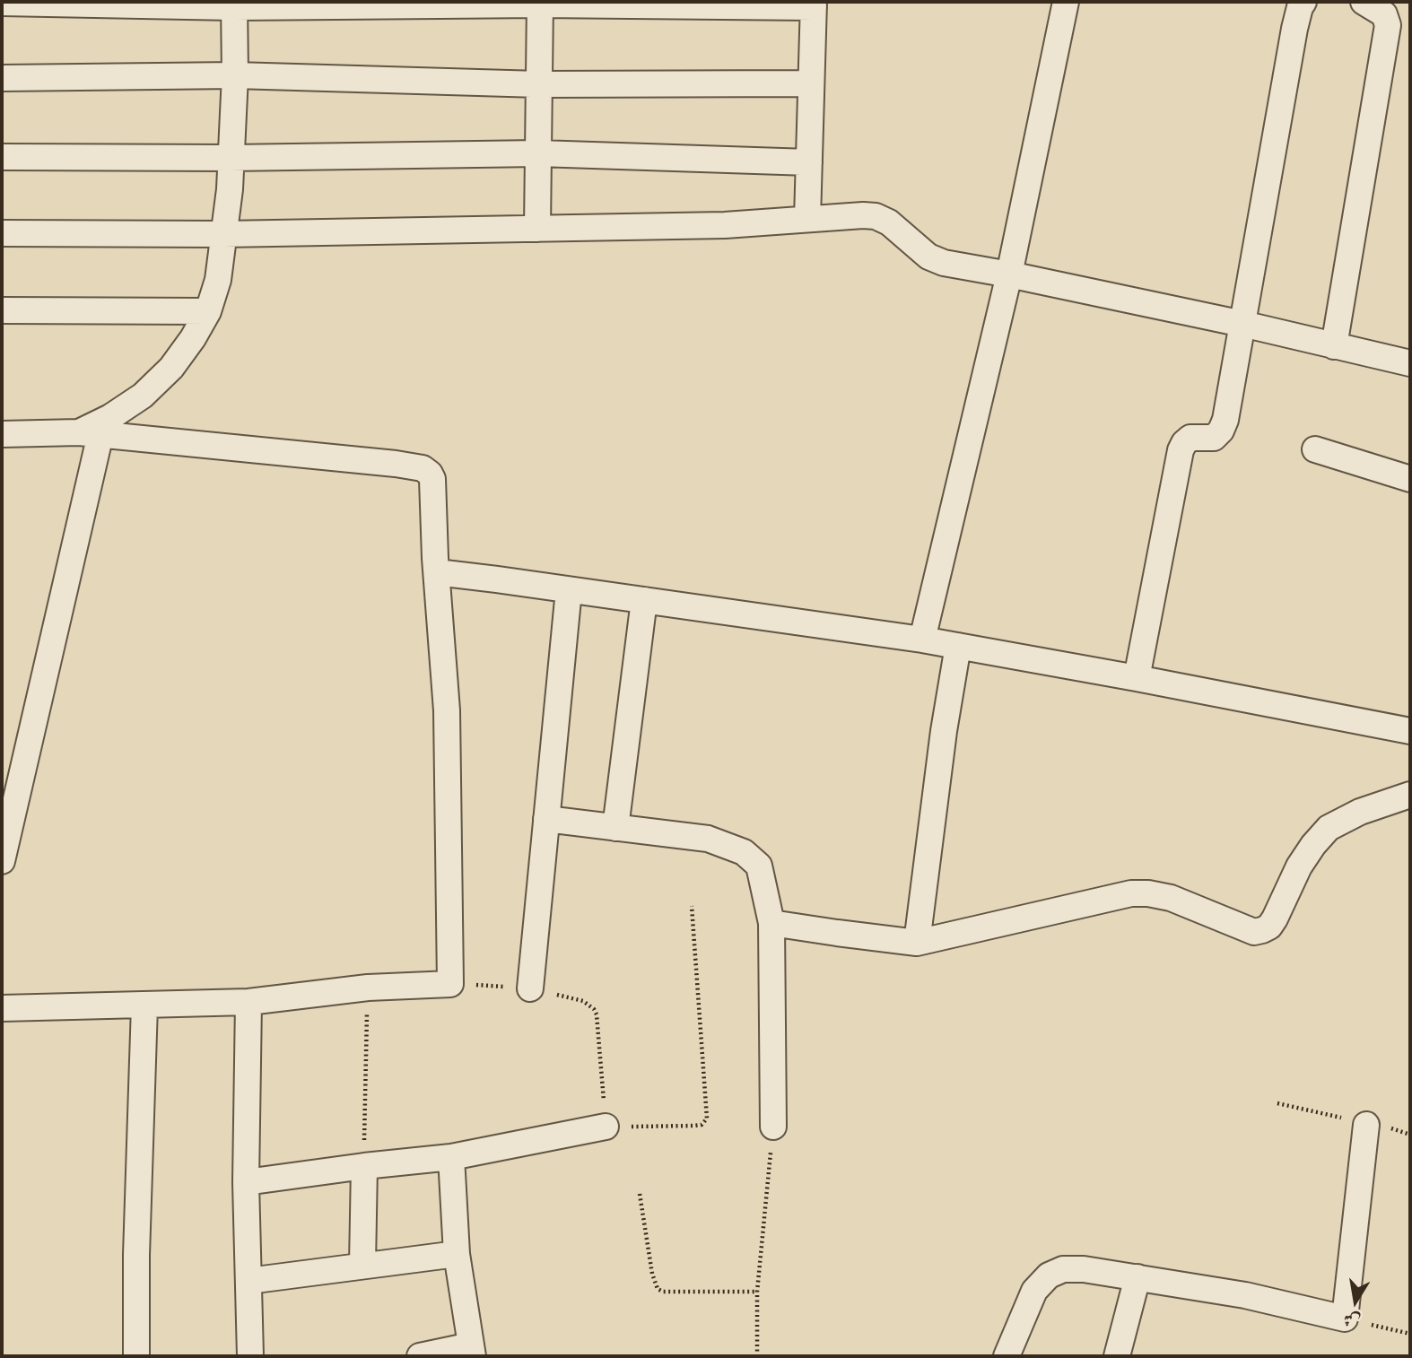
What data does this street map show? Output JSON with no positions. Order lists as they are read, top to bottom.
{
  "north": "bottom"
}
